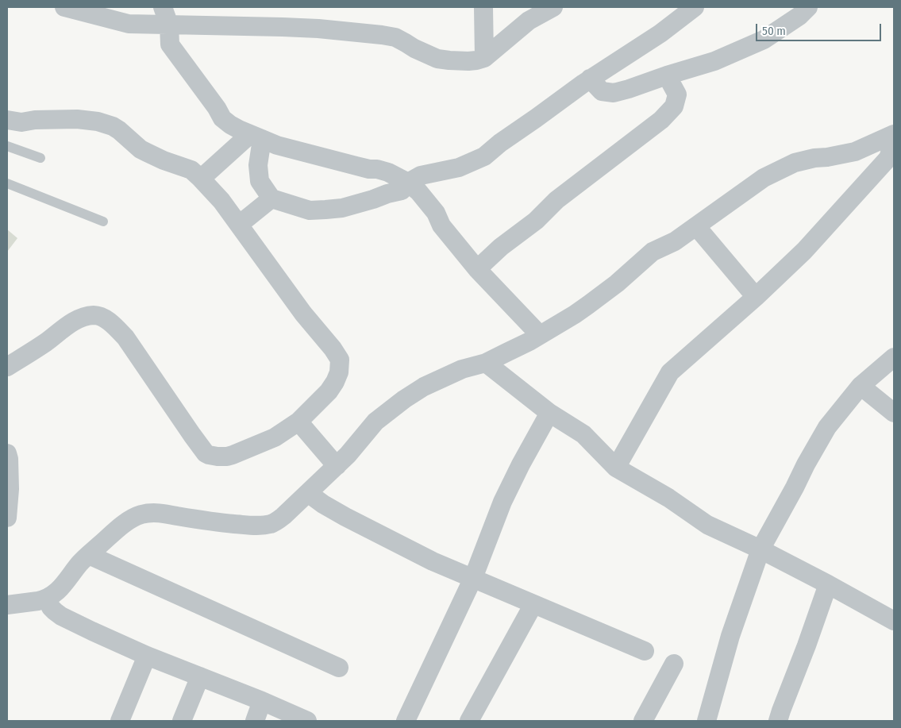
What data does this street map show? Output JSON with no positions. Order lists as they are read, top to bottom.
{
  "scale_bar": "50 m"
}
